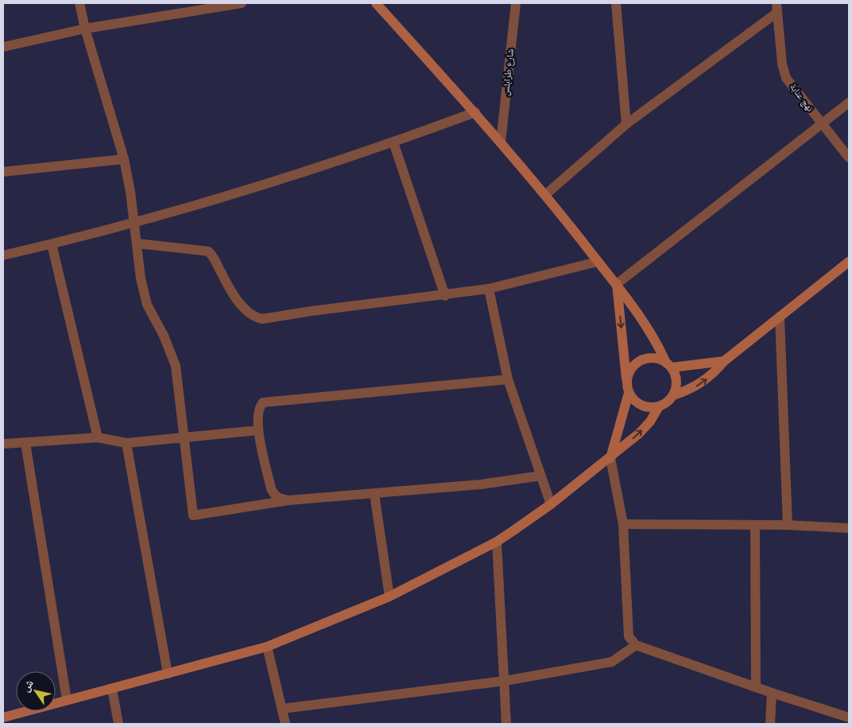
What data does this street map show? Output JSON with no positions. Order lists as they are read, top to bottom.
{
  "streets": {
    "street": ["شارع طرابلس", "نهج عنابة"]
  },
  "north": "top left"
}
